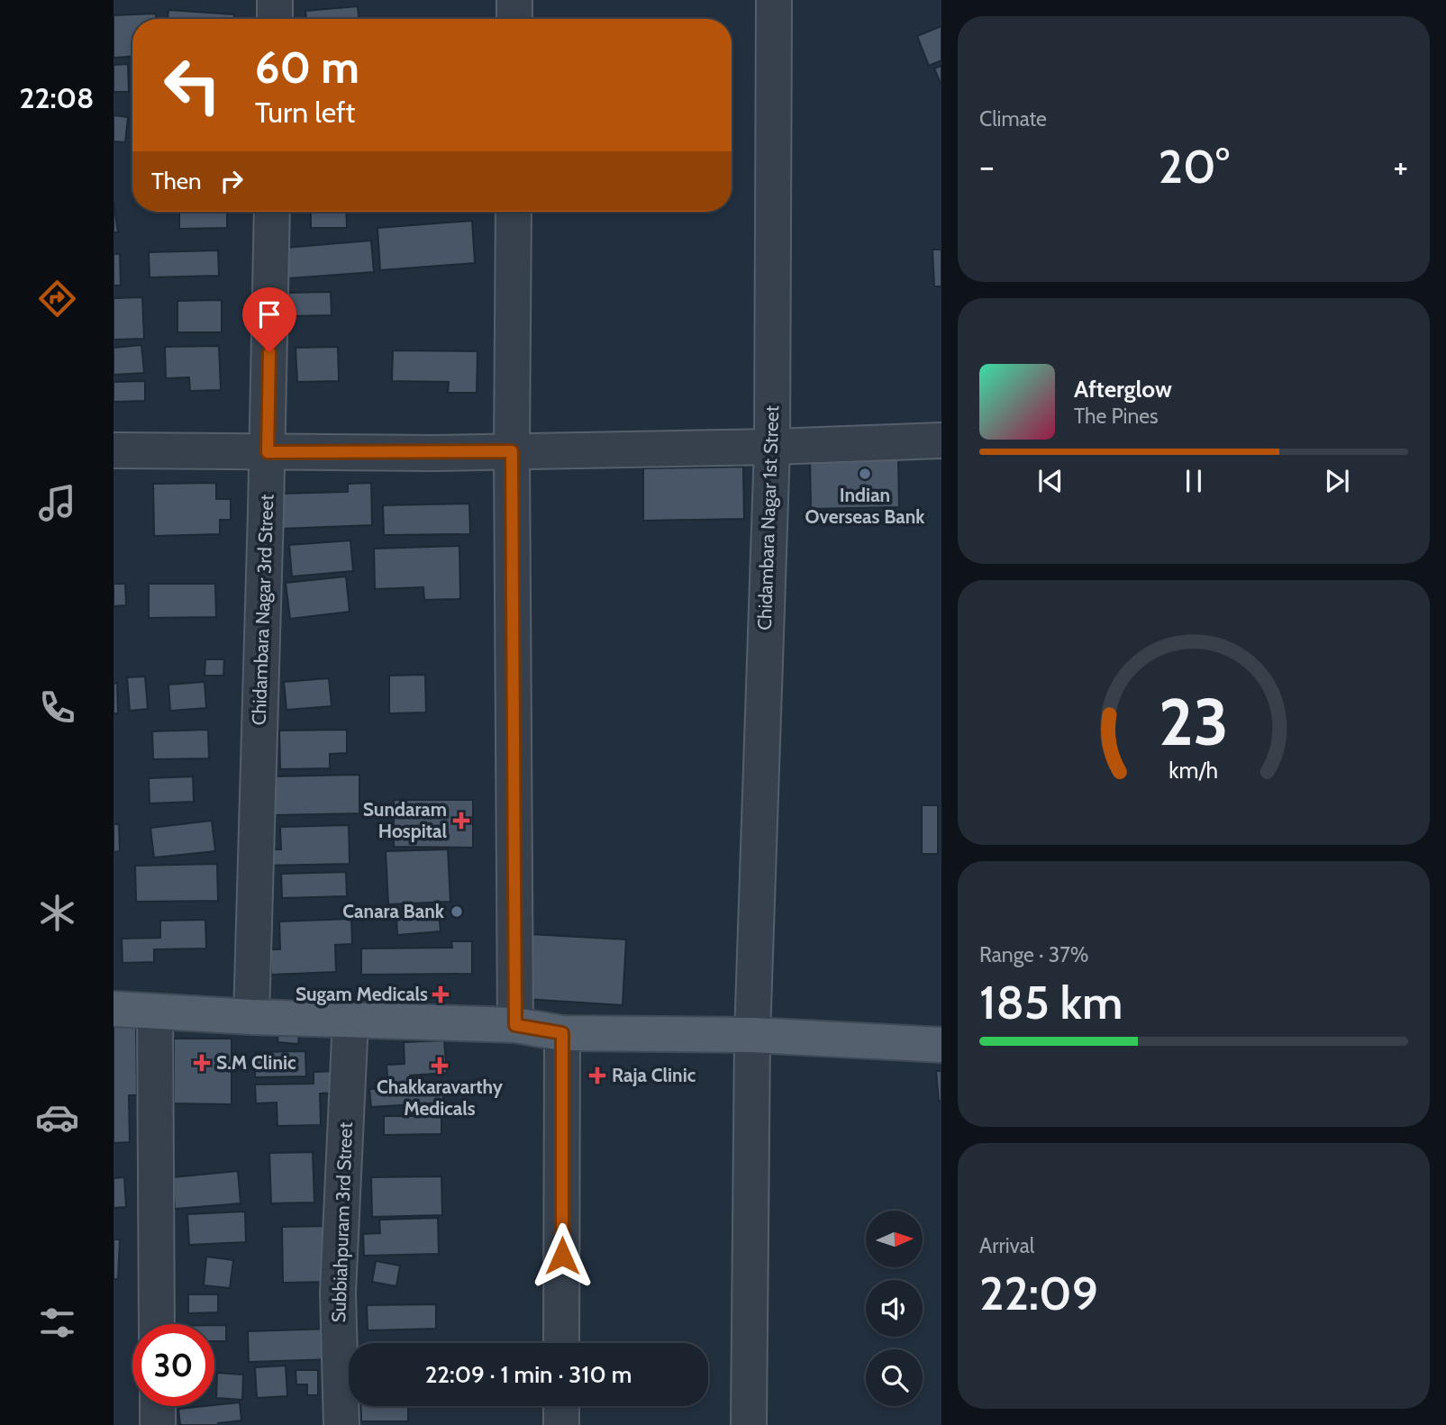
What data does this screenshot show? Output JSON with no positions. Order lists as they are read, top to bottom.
{
  "streets": {
    "street": ["Chidambara Nagar 1st Street", "Chidambara Nagar 3rd Street", "Subbiahpuram 3rd Street"]
  },
  "places": {
    "other": ["Indian Overseas Bank", "Canara Bank"],
    "health": [
      "Sundaram Hospital",
      "Sugam Medicals",
      "S.M Clinic",
      "Chakkaravarthy Medicals",
      "Raja Clinic"
    ]
  },
  "north": "right",
  "page": {
    "tabs": "22:08",
    "tile": [
      "Climate",
      ["Range · 37%", "185 km"],
      ["Arrival", "22:09"]
    ],
    "turn": ["60 m", "Turn left"],
    "heat": ["−", "20°", "+"],
    "then": "Then",
    "song": ["Afterglow", "The Pines"],
    "limit": "30",
    "trip": "22:09 · 1 min · 310 m",
    "gauge": ["23", "km/h"]
  }
}
